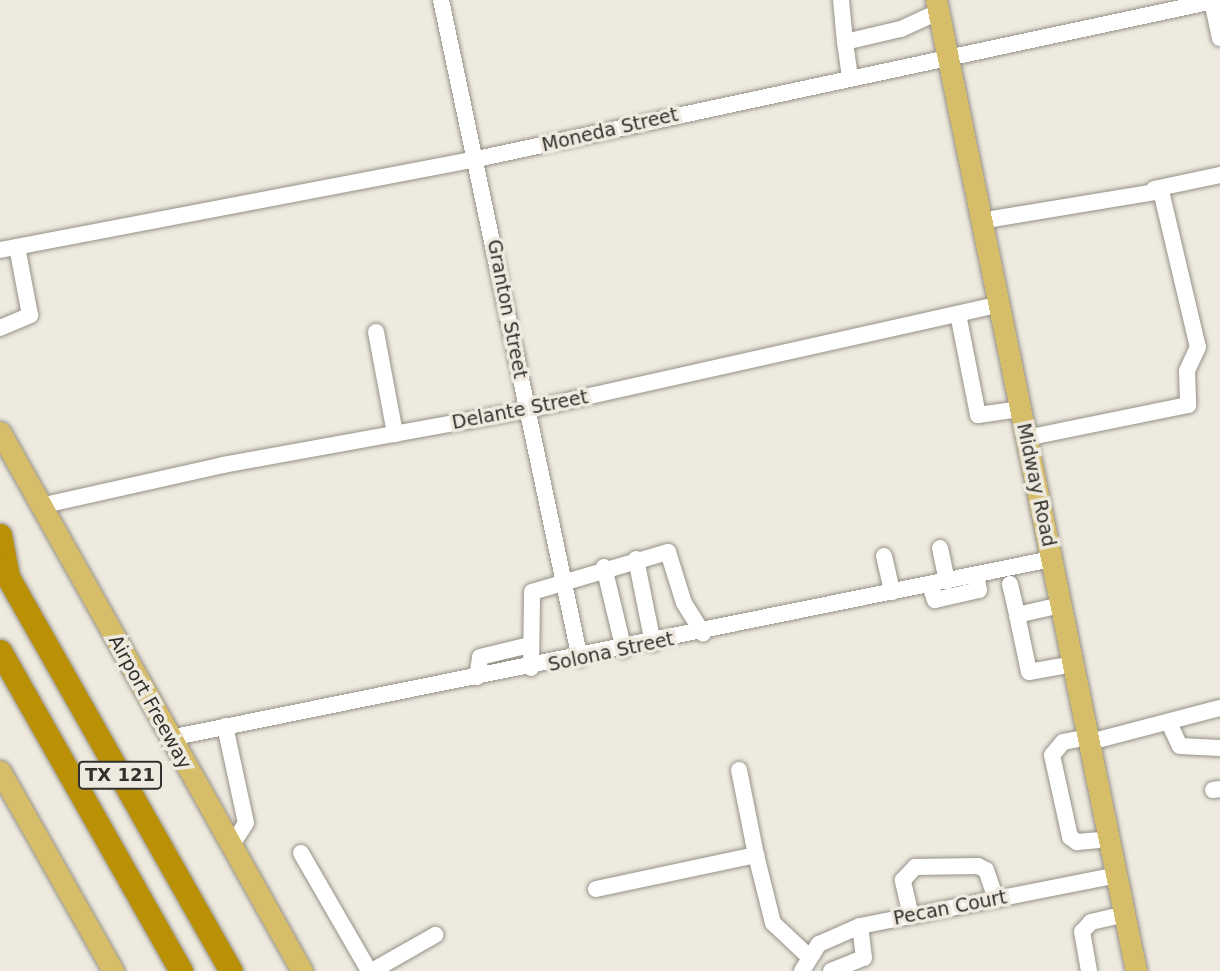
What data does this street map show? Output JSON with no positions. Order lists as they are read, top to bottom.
{
  "streets": {
    "highway": ["TX 121"],
    "main road": ["Midway Road", "Airport Freeway"],
    "street": [
      "Moneda Street",
      "Granton Street",
      "Delante Street",
      "Solona Street",
      "Pecan Court"
    ]
  },
  "crossings": [
    ["Moneda Street", "Granton Street"],
    ["Moneda Street", "Midway Road"],
    ["Granton Street", "Delante Street"],
    ["Granton Street", "Solona Street"],
    ["Delante Street", "Midway Road"],
    ["Delante Street", "Airport Freeway"],
    ["Midway Road", "Solona Street"],
    ["Midway Road", "Pecan Court"],
    ["Solona Street", "Airport Freeway"]
  ]
}
